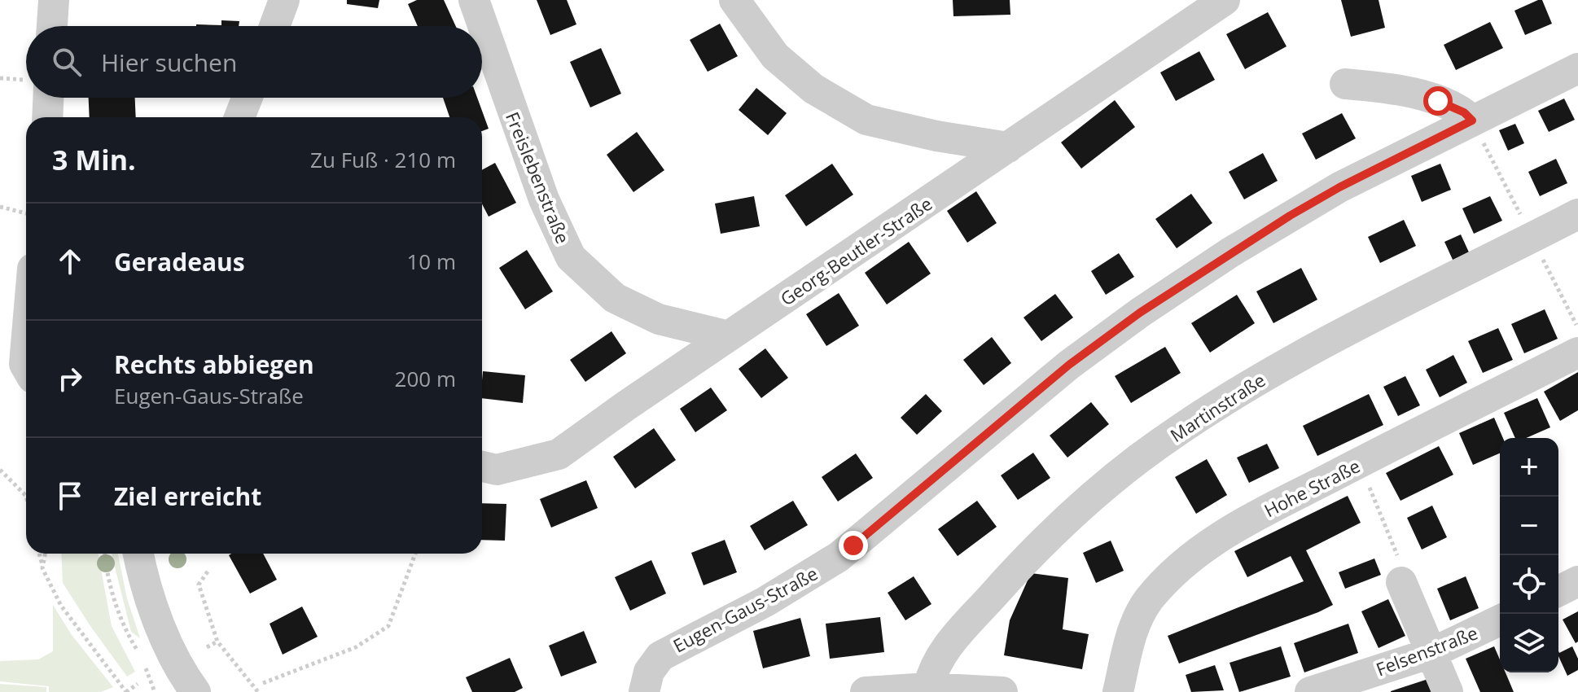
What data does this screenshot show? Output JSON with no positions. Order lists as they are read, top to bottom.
{
  "streets": {
    "street": [
      "Freislebenstraße",
      "Georg-Beutler-Straße",
      "Martinstraße",
      "Hohe Straße",
      "Eugen-Gaus-Straße",
      "Felsenstraße"
    ]
  },
  "crossings": [
    ["Freislebenstraße", "Georg-Beutler-Straße"]
  ],
  "page": {
    "search": "Hier suchen",
    "heading": ["3 Min.", "Zu Fuß · 210 m"],
    "list": [
      ["Geradeaus", "10 m"],
      ["Rechts abbiegen", "Eugen-Gaus-Straße", "200 m"],
      "Ziel erreicht"
    ],
    "map_buttons": ["+", "−"]
  }
}
